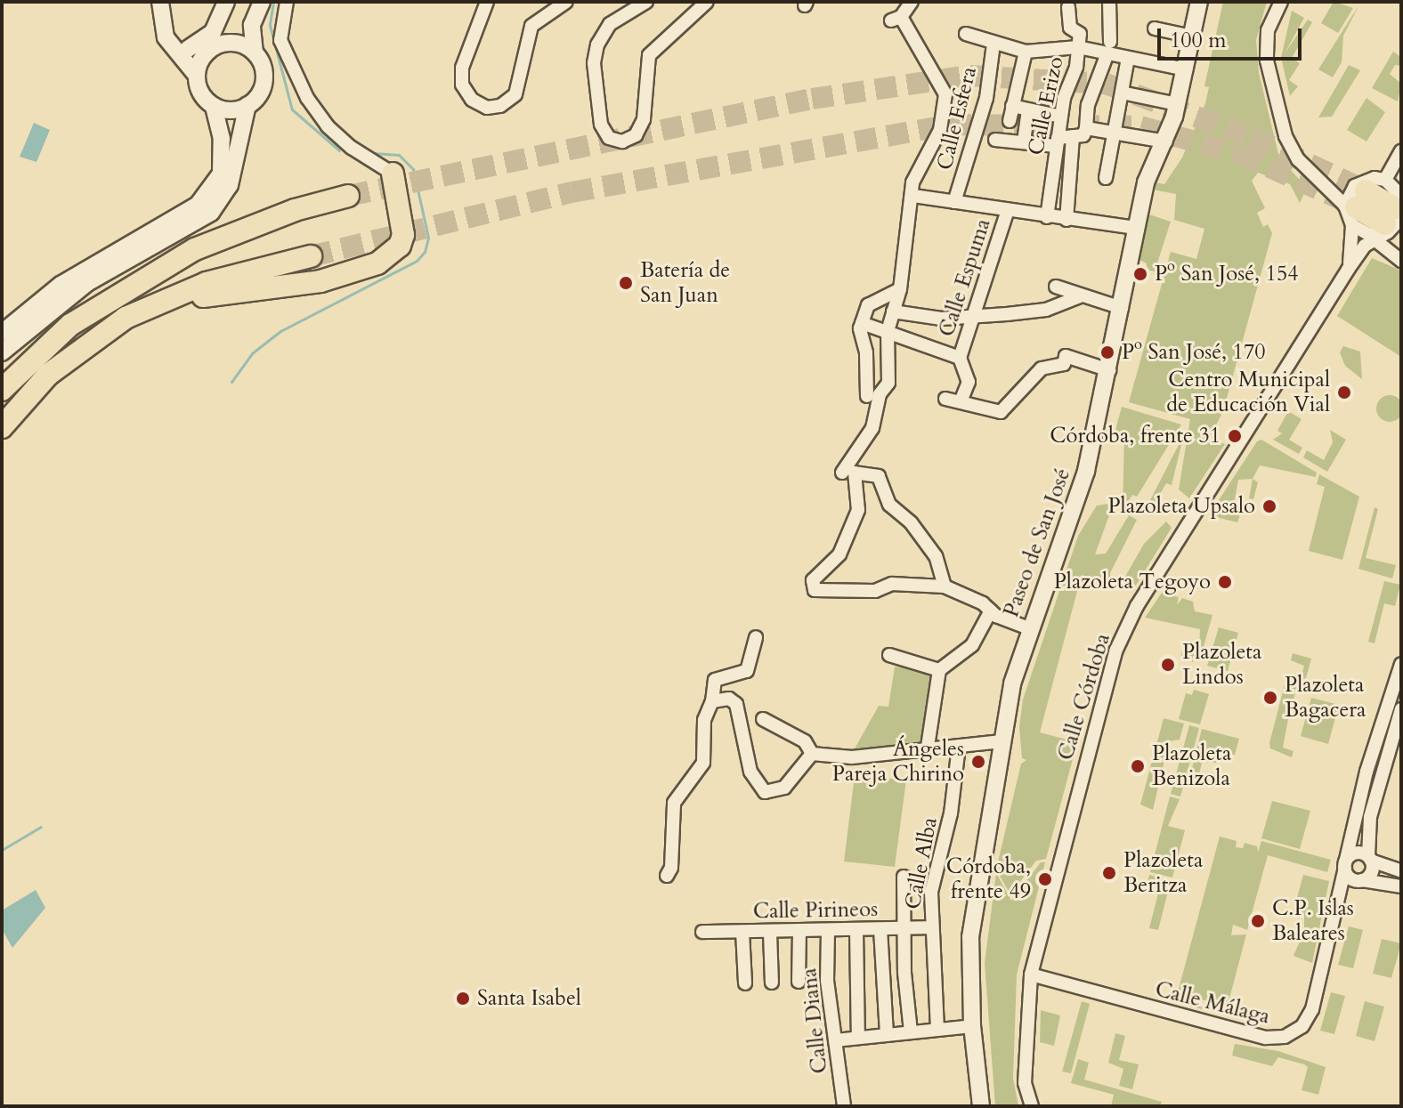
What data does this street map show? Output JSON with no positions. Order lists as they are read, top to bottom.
{
  "streets": {
    "street": [
      "Calle Erizo",
      "Calle Esfera",
      "Calle Espuma",
      "Paseo de San José",
      "Calle Córdoba",
      "Calle Alba",
      "Calle Pirineos",
      "Calle Málaga",
      "Calle Diana"
    ]
  },
  "crossings": [
    ["Calle Córdoba", "Calle Málaga"],
    ["Calle Alba", "Calle Pirineos"],
    ["Calle Pirineos", "Calle Diana"]
  ],
  "places": [
    "Pº San José, 154",
    "Batería de San Juan",
    "Pº San José, 170",
    "Centro Municipal de Educación Vial",
    "Córdoba, frente 31",
    "Plazoleta Upsalo",
    "Plazoleta Tegoyo",
    "Plazoleta Lindos",
    "Plazoleta Bagacera",
    "Ángeles Pareja Chirino",
    "Plazoleta Benizola",
    "Plazoleta Beritza",
    "Córdoba, frente 49",
    "C.P. Islas Baleares",
    "Santa Isabel"
  ],
  "scale_bar": "100 m"
}
